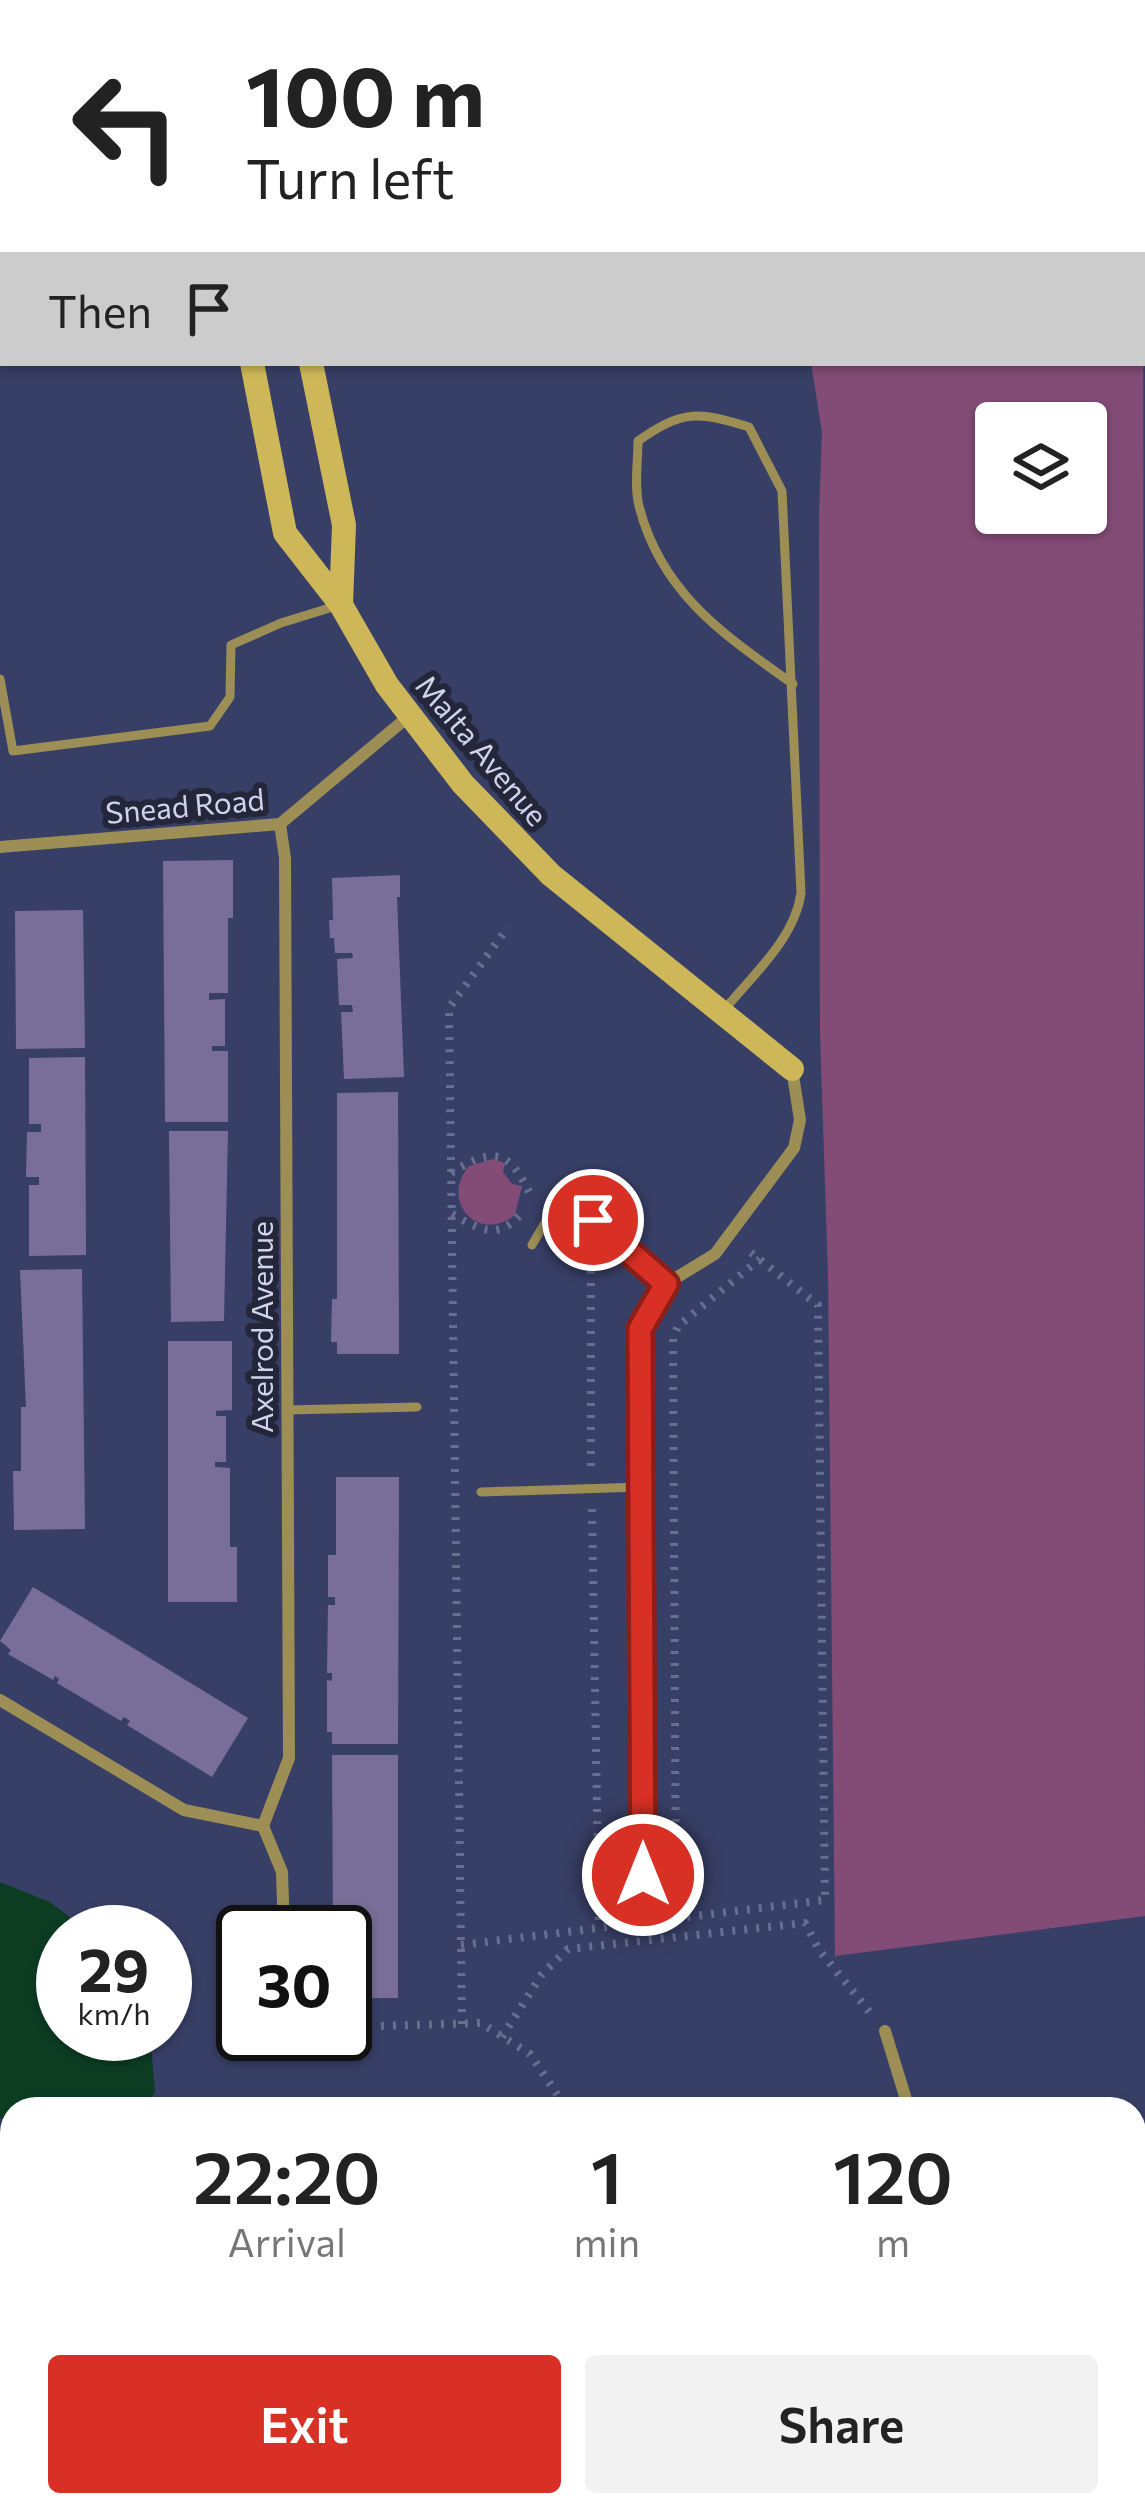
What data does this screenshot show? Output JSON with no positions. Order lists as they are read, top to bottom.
{
  "streets": {
    "street": ["Malta Avenue", "Snead Road", "Axelrod Avenue"]
  },
  "crossings": [
    ["Malta Avenue", "Snead Road"],
    ["Snead Road", "Axelrod Avenue"]
  ],
  "page": {
    "turn": ["100 m", "Turn left"],
    "then": "Then",
    "speed": "29 km/h",
    "limit": "30",
    "eta": [
      "22:20",
      "Arrival",
      "1",
      "min",
      "120",
      "m"
    ],
    "buttons": ["Exit", "Share"]
  }
}
